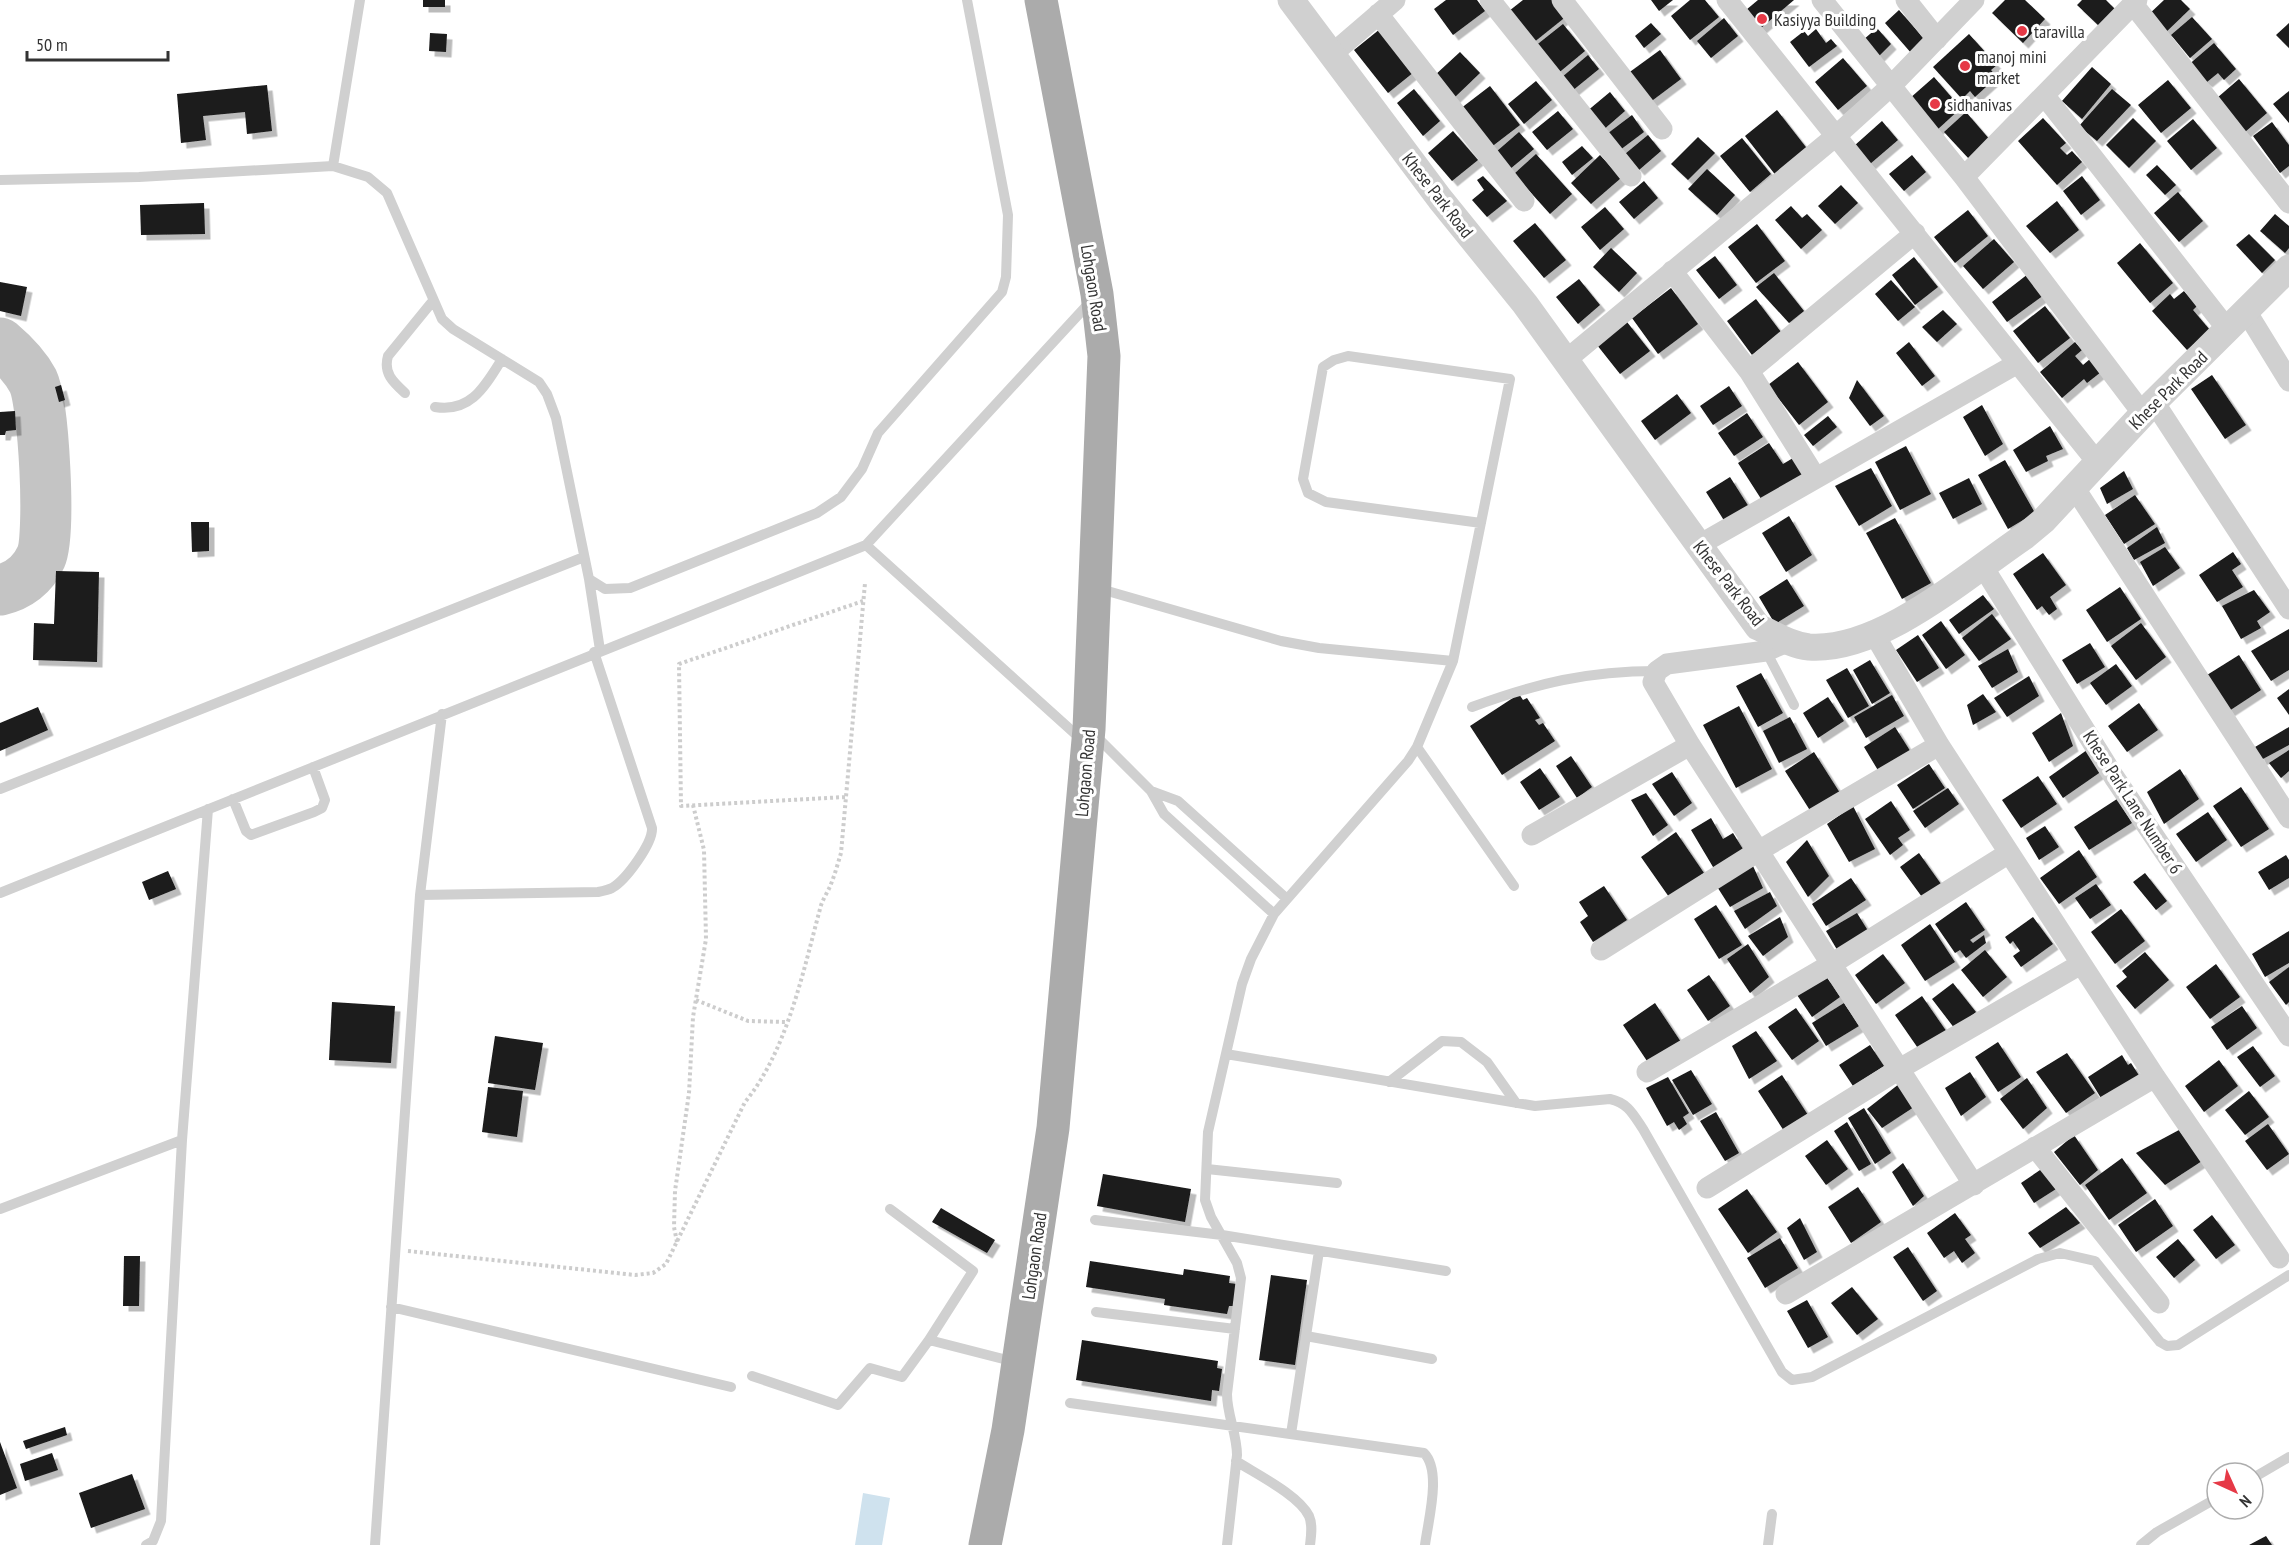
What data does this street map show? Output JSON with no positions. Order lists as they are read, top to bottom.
{
  "streets": {
    "main road": ["Lohgaon Road"],
    "street": ["Khese Park Road", "Khese Park Lane Number 6"]
  },
  "crossings": [
    ["Khese Park Road", "Khese Park Lane Number 6"]
  ],
  "places": [
    "Kasiyya Building",
    "taravilla",
    "manoj mini market",
    "sidhanivas"
  ],
  "scale_bar": "50 m",
  "north": "bottom right"
}
